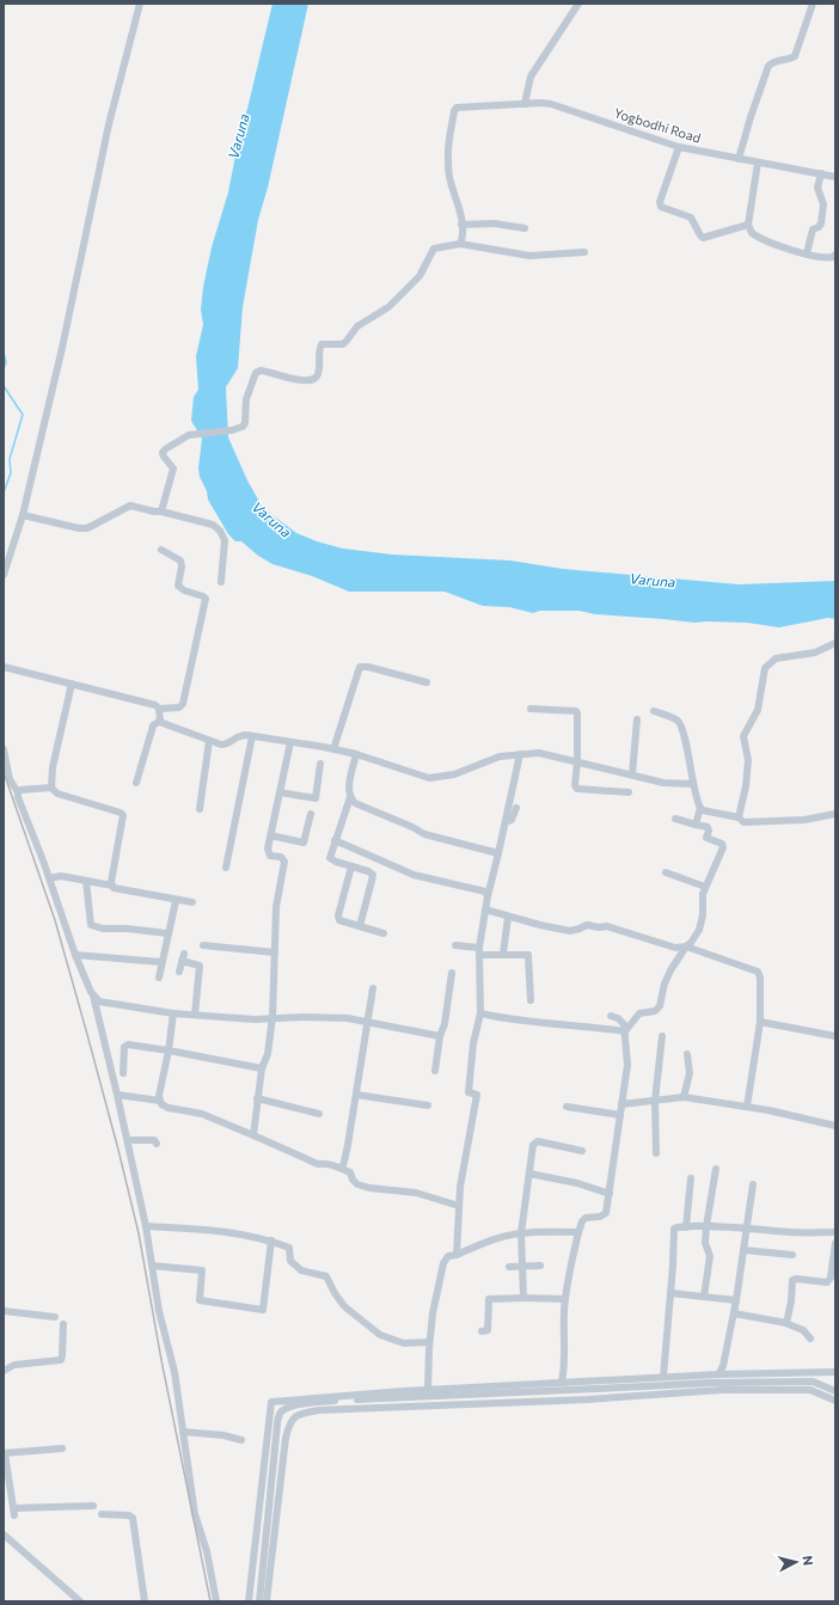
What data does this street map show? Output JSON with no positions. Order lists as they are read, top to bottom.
{
  "streets": {
    "street": ["Yogbodhi Road"]
  },
  "water": ["Varuna"],
  "north": "right"
}
